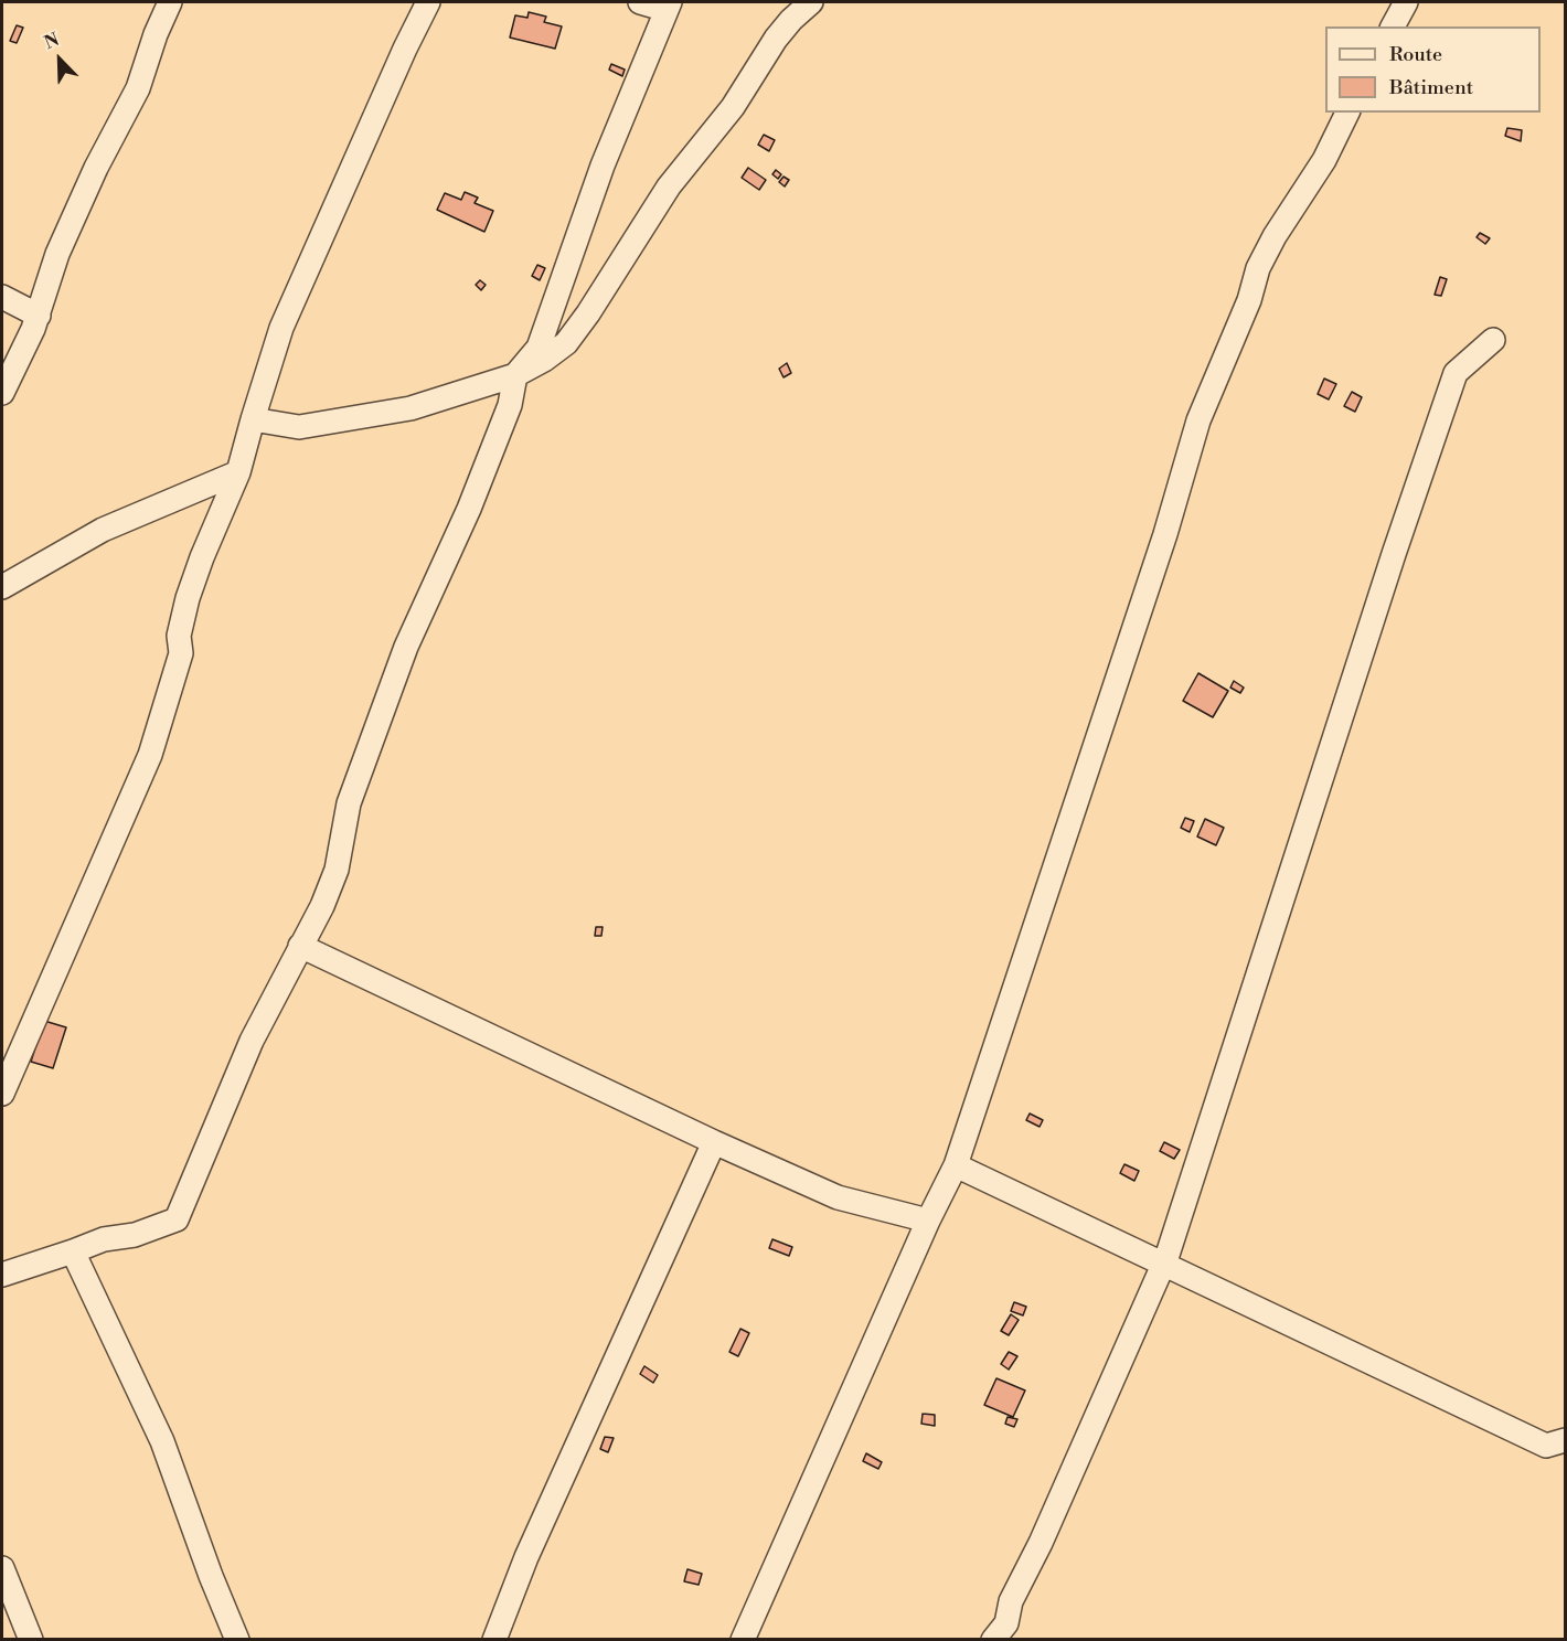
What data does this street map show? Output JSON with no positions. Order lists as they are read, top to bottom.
{
  "legend": ["Route", "Bâtiment"],
  "north": "top left"
}
